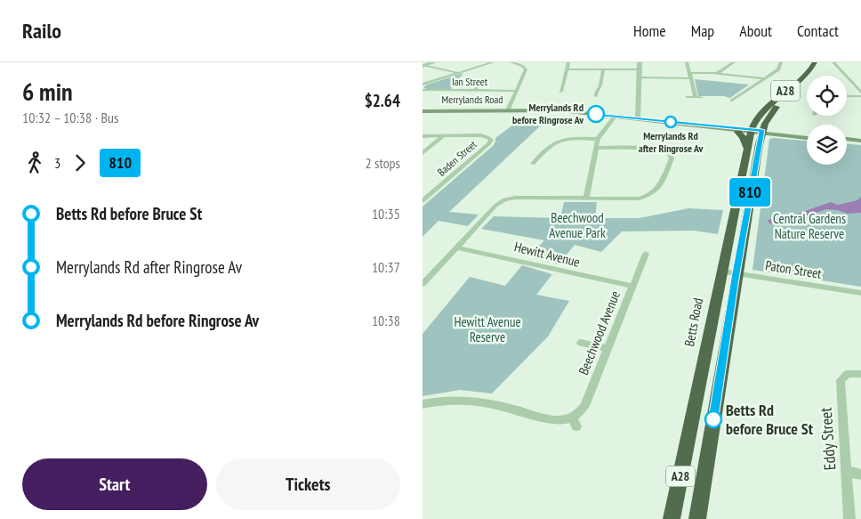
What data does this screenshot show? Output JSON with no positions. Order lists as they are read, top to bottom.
{
  "streets": {
    "highway": ["A28", "Betts Road"],
    "main road": ["Merrylands Road"],
    "street": [
      "Ian Street",
      "Baden Street",
      "Hewitt Avenue",
      "Paton Street",
      "Beechwood Avenue",
      "Eddy Street"
    ]
  },
  "crossings": [
    ["A28", "Merrylands Road"],
    ["A28", "Betts Road"],
    ["Merrylands Road", "Betts Road"],
    ["Hewitt Avenue", "Beechwood Avenue"],
    ["Paton Street", "Betts Road"]
  ],
  "parks": ["Beechwood Avenue Park", "Central Gardens Nature Reserve", "Hewitt Avenue Reserve"],
  "places": ["Merrylands Rd before Ringrose Av", "Merrylands Rd after Ringrose Av", "Betts Rd before Bruce St"],
  "lines": ["bus line 810"],
  "page": {
    "header": "Railo",
    "nav": [
      "Home",
      "Map",
      "About",
      "Contact"
    ],
    "heading": ["6 min", "10:32 – 10:38 · Bus", "$2.64"],
    "on_map": "810",
    "legs": ["3", "810", "2 stops"],
    "list": [
      {
        "name": "Betts Rd before Bruce St",
        "value": "10:35"
      },
      {
        "name": "Merrylands Rd after Ringrose Av",
        "value": "10:37"
      },
      {
        "name": "Merrylands Rd before Ringrose Av",
        "value": "10:38"
      }
    ],
    "buttons": ["Start", "Tickets"]
  }
}
